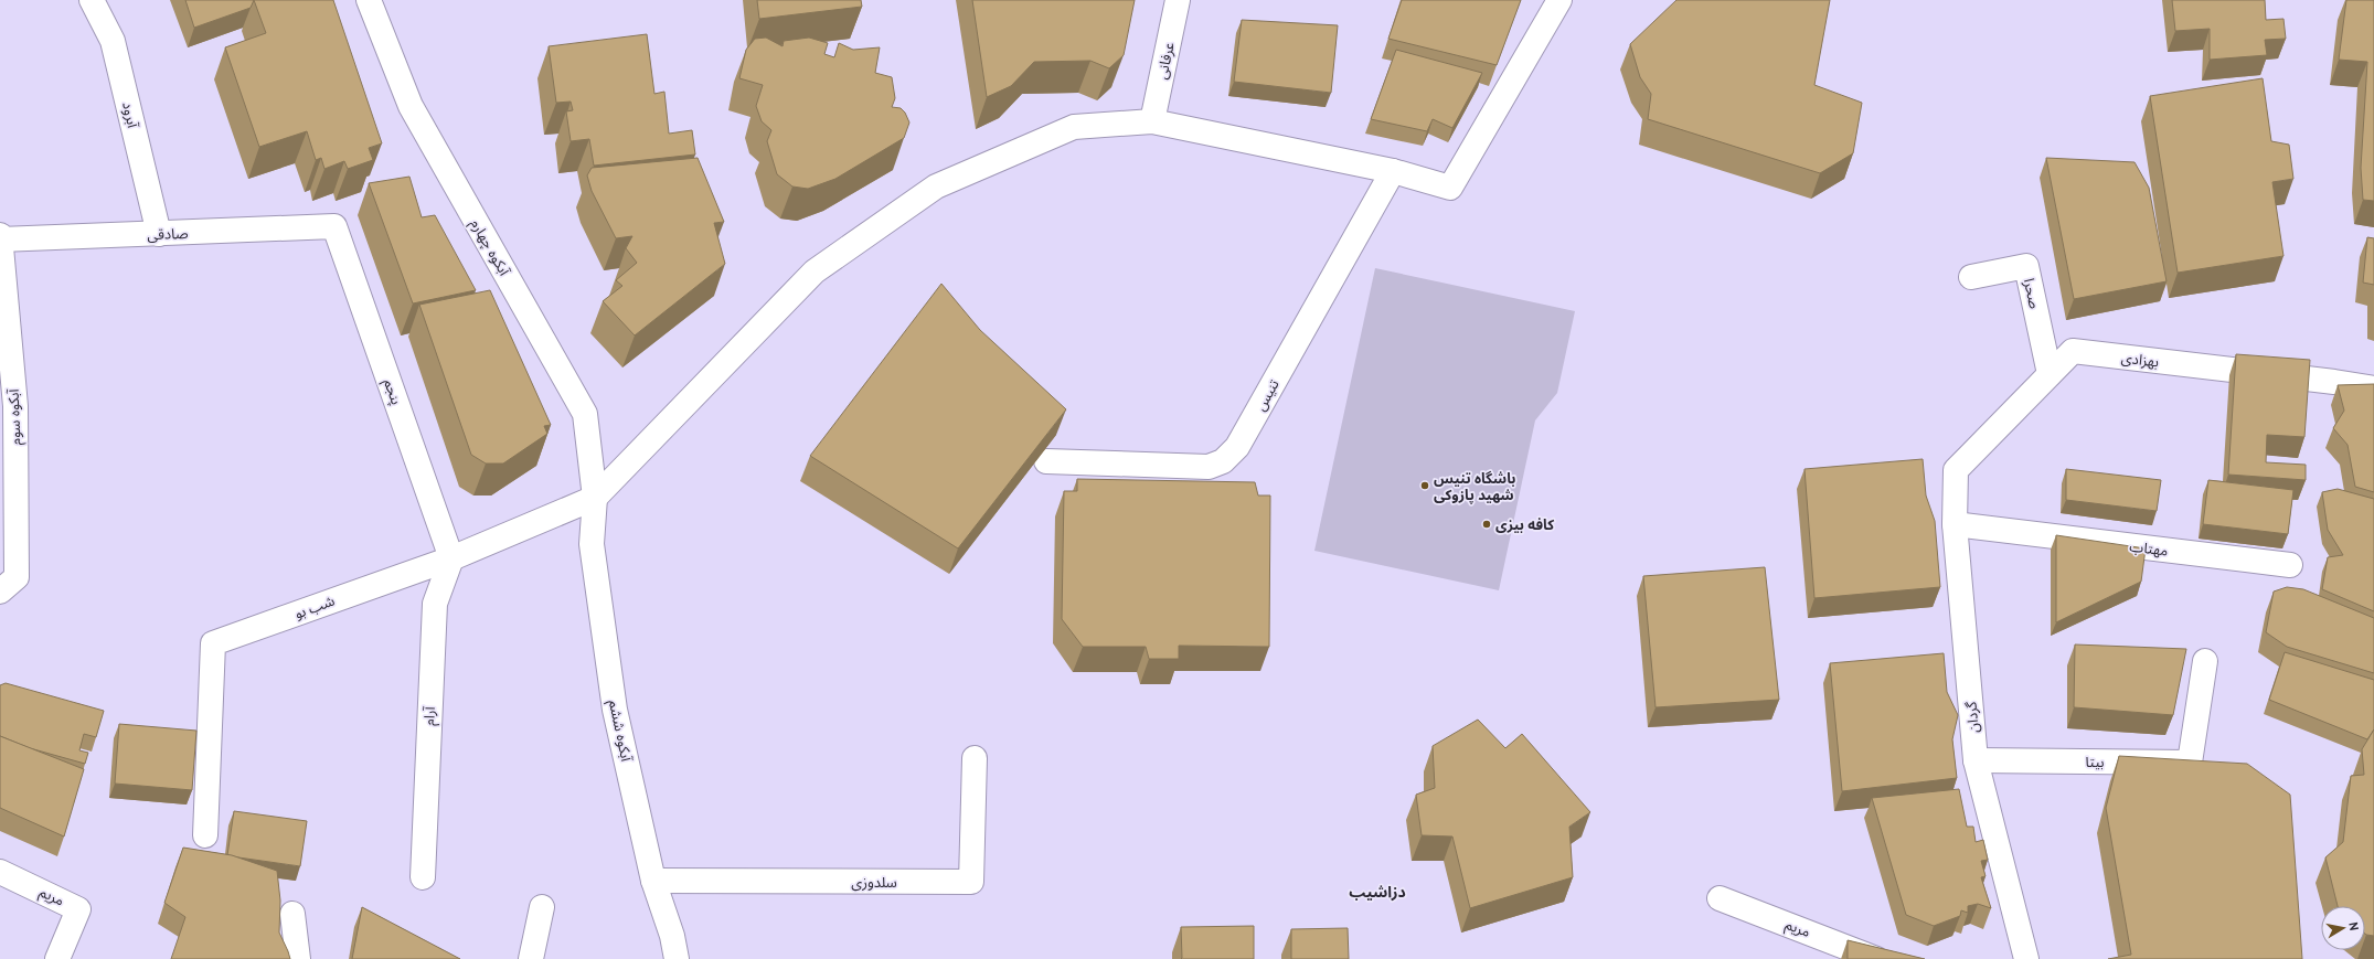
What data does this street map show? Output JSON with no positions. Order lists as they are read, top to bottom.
{
  "streets": {
    "street": [
      "عرفانی",
      "آبرود",
      "صادقی",
      "آبکوه چهارم",
      "صحرا",
      "بهزادی",
      "پنجم",
      "تنیس",
      "آبکوه سوم",
      "مهتاب",
      "شب بو",
      "آرام",
      "گردان",
      "آبکوه ششم",
      "بیتا",
      "سلدوزی",
      "مریم"
    ]
  },
  "crossings": [
    ["آبرود", "صادقی"],
    ["صادقی", "پنجم"],
    ["صادقی", "آبکوه سوم"],
    ["آبکوه چهارم", "شب بو"],
    ["آبکوه چهارم", "آبکوه ششم"],
    ["صحرا", "بهزادی"],
    ["بهزادی", "گردان"],
    ["پنجم", "شب بو"],
    ["پنجم", "آرام"],
    ["مهتاب", "گردان"],
    ["شب بو", "آرام"],
    ["شب بو", "آبکوه ششم"],
    ["گردان", "بیتا"],
    ["آبکوه ششم", "سلدوزی"]
  ],
  "districts": ["دزاشیب"],
  "places": ["باشگاه تنیس شهید پازوکی", "کافه بیزی"],
  "north": "right"
}
